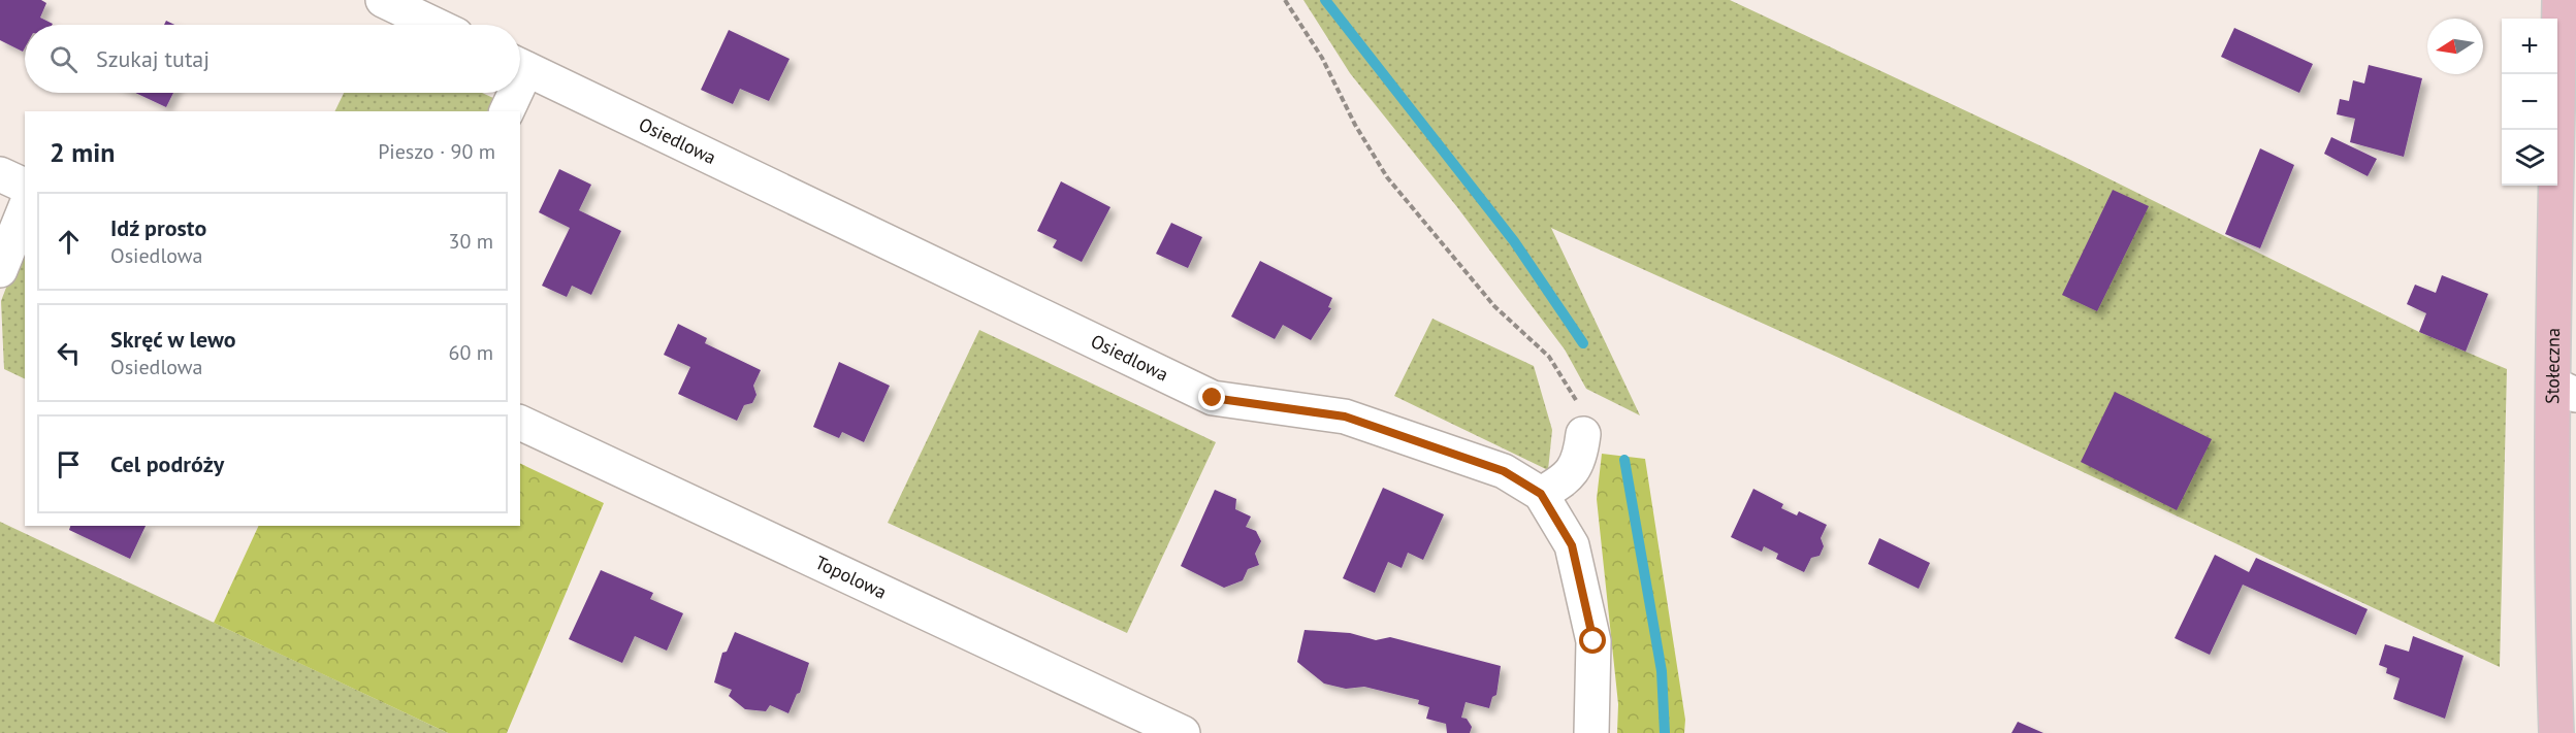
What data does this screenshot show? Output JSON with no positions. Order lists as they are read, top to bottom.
{
  "streets": {
    "main road": ["Stołeczna"],
    "street": ["Osiedlowa", "Topolowa"]
  },
  "north": "left",
  "page": {
    "map_buttons": ["+", "−"],
    "search": "Szukaj tutaj",
    "heading": ["2 min", "Pieszo · 90 m"],
    "list": [
      ["Idź prosto", "Osiedlowa", "30 m"],
      ["Skręć w lewo", "Osiedlowa", "60 m"],
      "Cel podróży"
    ]
  }
}
